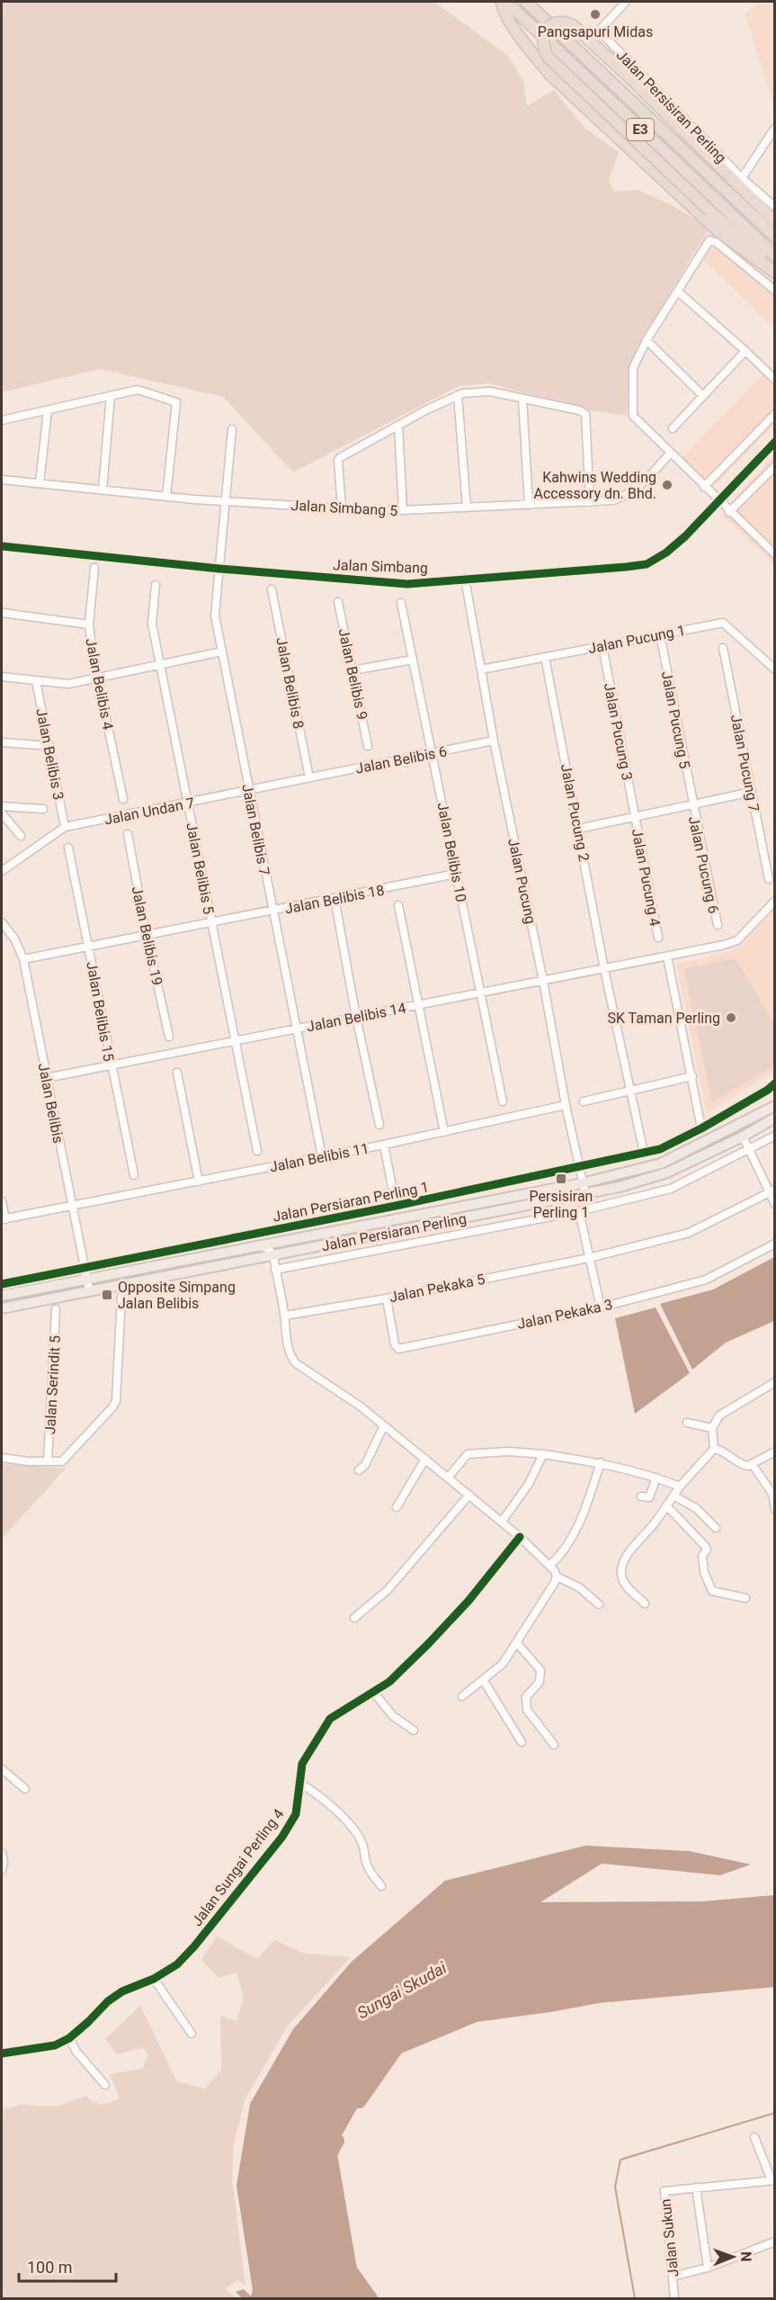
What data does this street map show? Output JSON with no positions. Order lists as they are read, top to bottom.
{
  "streets": {
    "highway": ["E3"],
    "main road": ["Jalan Persiaran Perling"],
    "street": [
      "Jalan Persisiran Perling",
      "Jalan Simbang 5",
      "Jalan Simbang",
      "Jalan Pucung 1",
      "Jalan Belibis 9",
      "Jalan Belibis 8",
      "Jalan Belibis 4",
      "Jalan Pucung 5",
      "Jalan Pucung 3",
      "Jalan Belibis 3",
      "Jalan Belibis 6",
      "Jalan Pucung 7",
      "Jalan Undan 7",
      "Jalan Pucung 2",
      "Jalan Belibis 7",
      "Jalan Belibis 10",
      "Jalan Pucung 6",
      "Jalan Belibis 5",
      "Jalan Pucung 4",
      "Jalan Pucung",
      "Jalan Belibis 18",
      "Jalan Belibis 19",
      "Jalan Belibis 15",
      "Jalan Belibis 14",
      "Jalan Belibis",
      "Jalan Belibis 11",
      "Jalan Persiaran Perling 1",
      "Jalan Pekaka 5",
      "Jalan Pekaka 3",
      "Jalan Serindit 5",
      "Jalan Sungai Perling 4",
      "Jalan Sukun"
    ]
  },
  "crossings": [
    ["Jalan Simbang 5", "Jalan Belibis 7"],
    ["Jalan Simbang", "Jalan Belibis 7"],
    ["Jalan Simbang", "Jalan Pucung"],
    ["Jalan Pucung 1", "Jalan Pucung 5"],
    ["Jalan Pucung 1", "Jalan Pucung 3"],
    ["Jalan Pucung 1", "Jalan Pucung 2"],
    ["Jalan Pucung 1", "Jalan Pucung"],
    ["Jalan Belibis 8", "Jalan Belibis 6"],
    ["Jalan Belibis 8", "Jalan Undan 7"],
    ["Jalan Pucung 5", "Jalan Pucung 6"],
    ["Jalan Pucung 3", "Jalan Pucung 4"],
    ["Jalan Belibis 3", "Jalan Undan 7"],
    ["Jalan Belibis 6", "Jalan Undan 7"],
    ["Jalan Belibis 6", "Jalan Belibis 10"],
    ["Jalan Belibis 6", "Jalan Pucung"],
    ["Jalan Undan 7", "Jalan Belibis 7"],
    ["Jalan Undan 7", "Jalan Belibis 5"],
    ["Jalan Pucung 2", "Jalan Belibis 14"],
    ["Jalan Pucung 2", "Jalan Persiaran Perling 1"],
    ["Jalan Belibis 7", "Jalan Belibis 18"],
    ["Jalan Belibis 7", "Jalan Belibis 14"],
    ["Jalan Belibis 7", "Jalan Belibis 11"],
    ["Jalan Belibis 10", "Jalan Belibis 18"],
    ["Jalan Belibis 10", "Jalan Belibis 14"],
    ["Jalan Belibis 5", "Jalan Belibis 18"],
    ["Jalan Belibis 5", "Jalan Belibis 14"],
    ["Jalan Pucung", "Jalan Belibis 14"],
    ["Jalan Pucung", "Jalan Belibis 11"],
    ["Jalan Pucung", "Jalan Persiaran Perling 1"],
    ["Jalan Pucung", "Jalan Persiaran Perling"],
    ["Jalan Belibis 18", "Jalan Belibis 19"],
    ["Jalan Belibis 18", "Jalan Belibis 15"],
    ["Jalan Belibis 18", "Jalan Belibis"],
    ["Jalan Belibis 15", "Jalan Belibis 14"],
    ["Jalan Belibis 14", "Jalan Belibis"],
    ["Jalan Belibis", "Jalan Belibis 11"],
    ["Jalan Belibis", "Jalan Persiaran Perling 1"],
    ["Jalan Belibis", "Jalan Persiaran Perling"],
    ["Jalan Pekaka 5", "Jalan Pekaka 3"]
  ],
  "water": ["Sungai Skudai"],
  "places": {
    "other": ["Pangsapuri Midas", "Kahwins Wedding Accessory dn. Bhd.", "SK Taman Perling"],
    "transit": ["Persisiran Perling 1", "Opposite Simpang Jalan Belibis"]
  },
  "scale_bar": "100 m",
  "north": "right"
}
